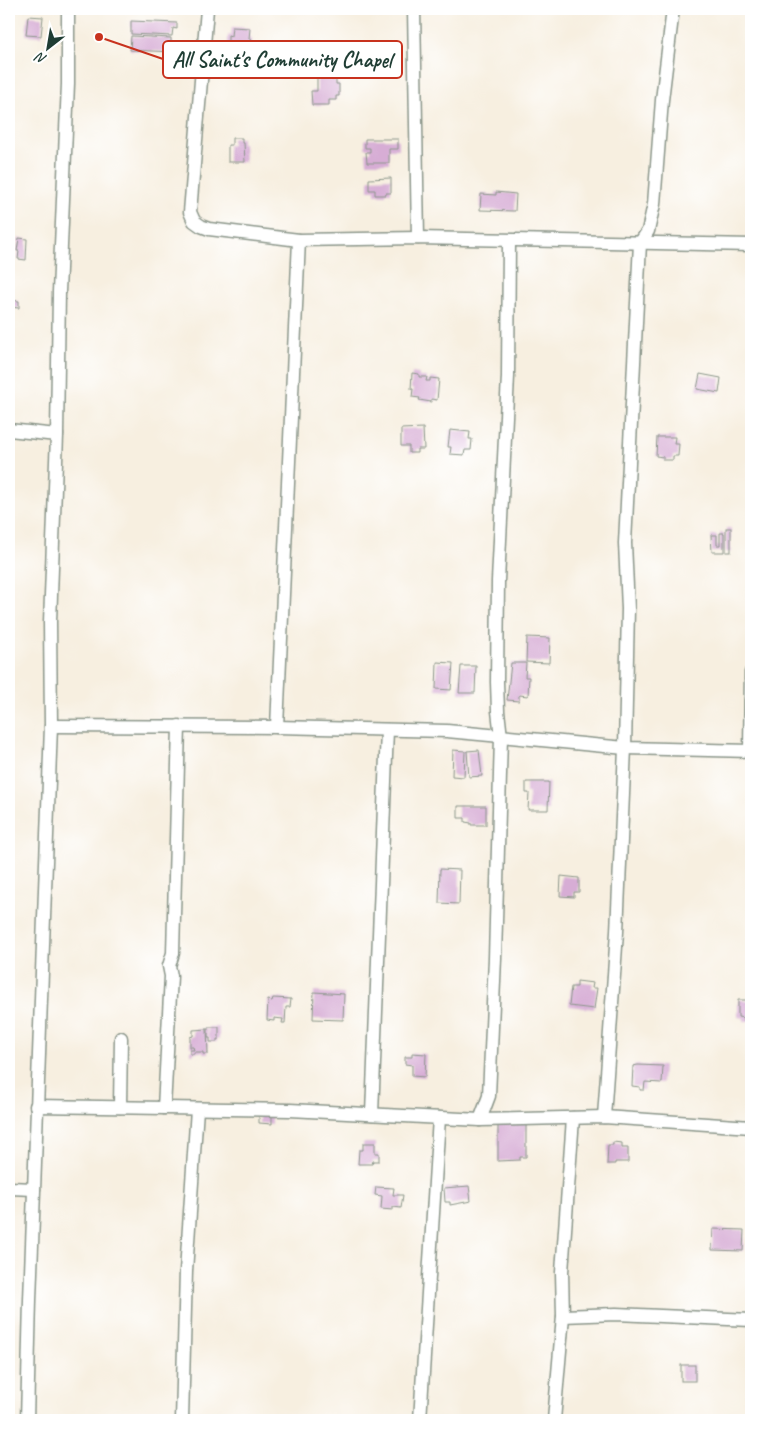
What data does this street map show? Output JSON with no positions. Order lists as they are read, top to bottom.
{
  "places": ["All Saint's Community Chapel"],
  "north": "bottom left"
}
